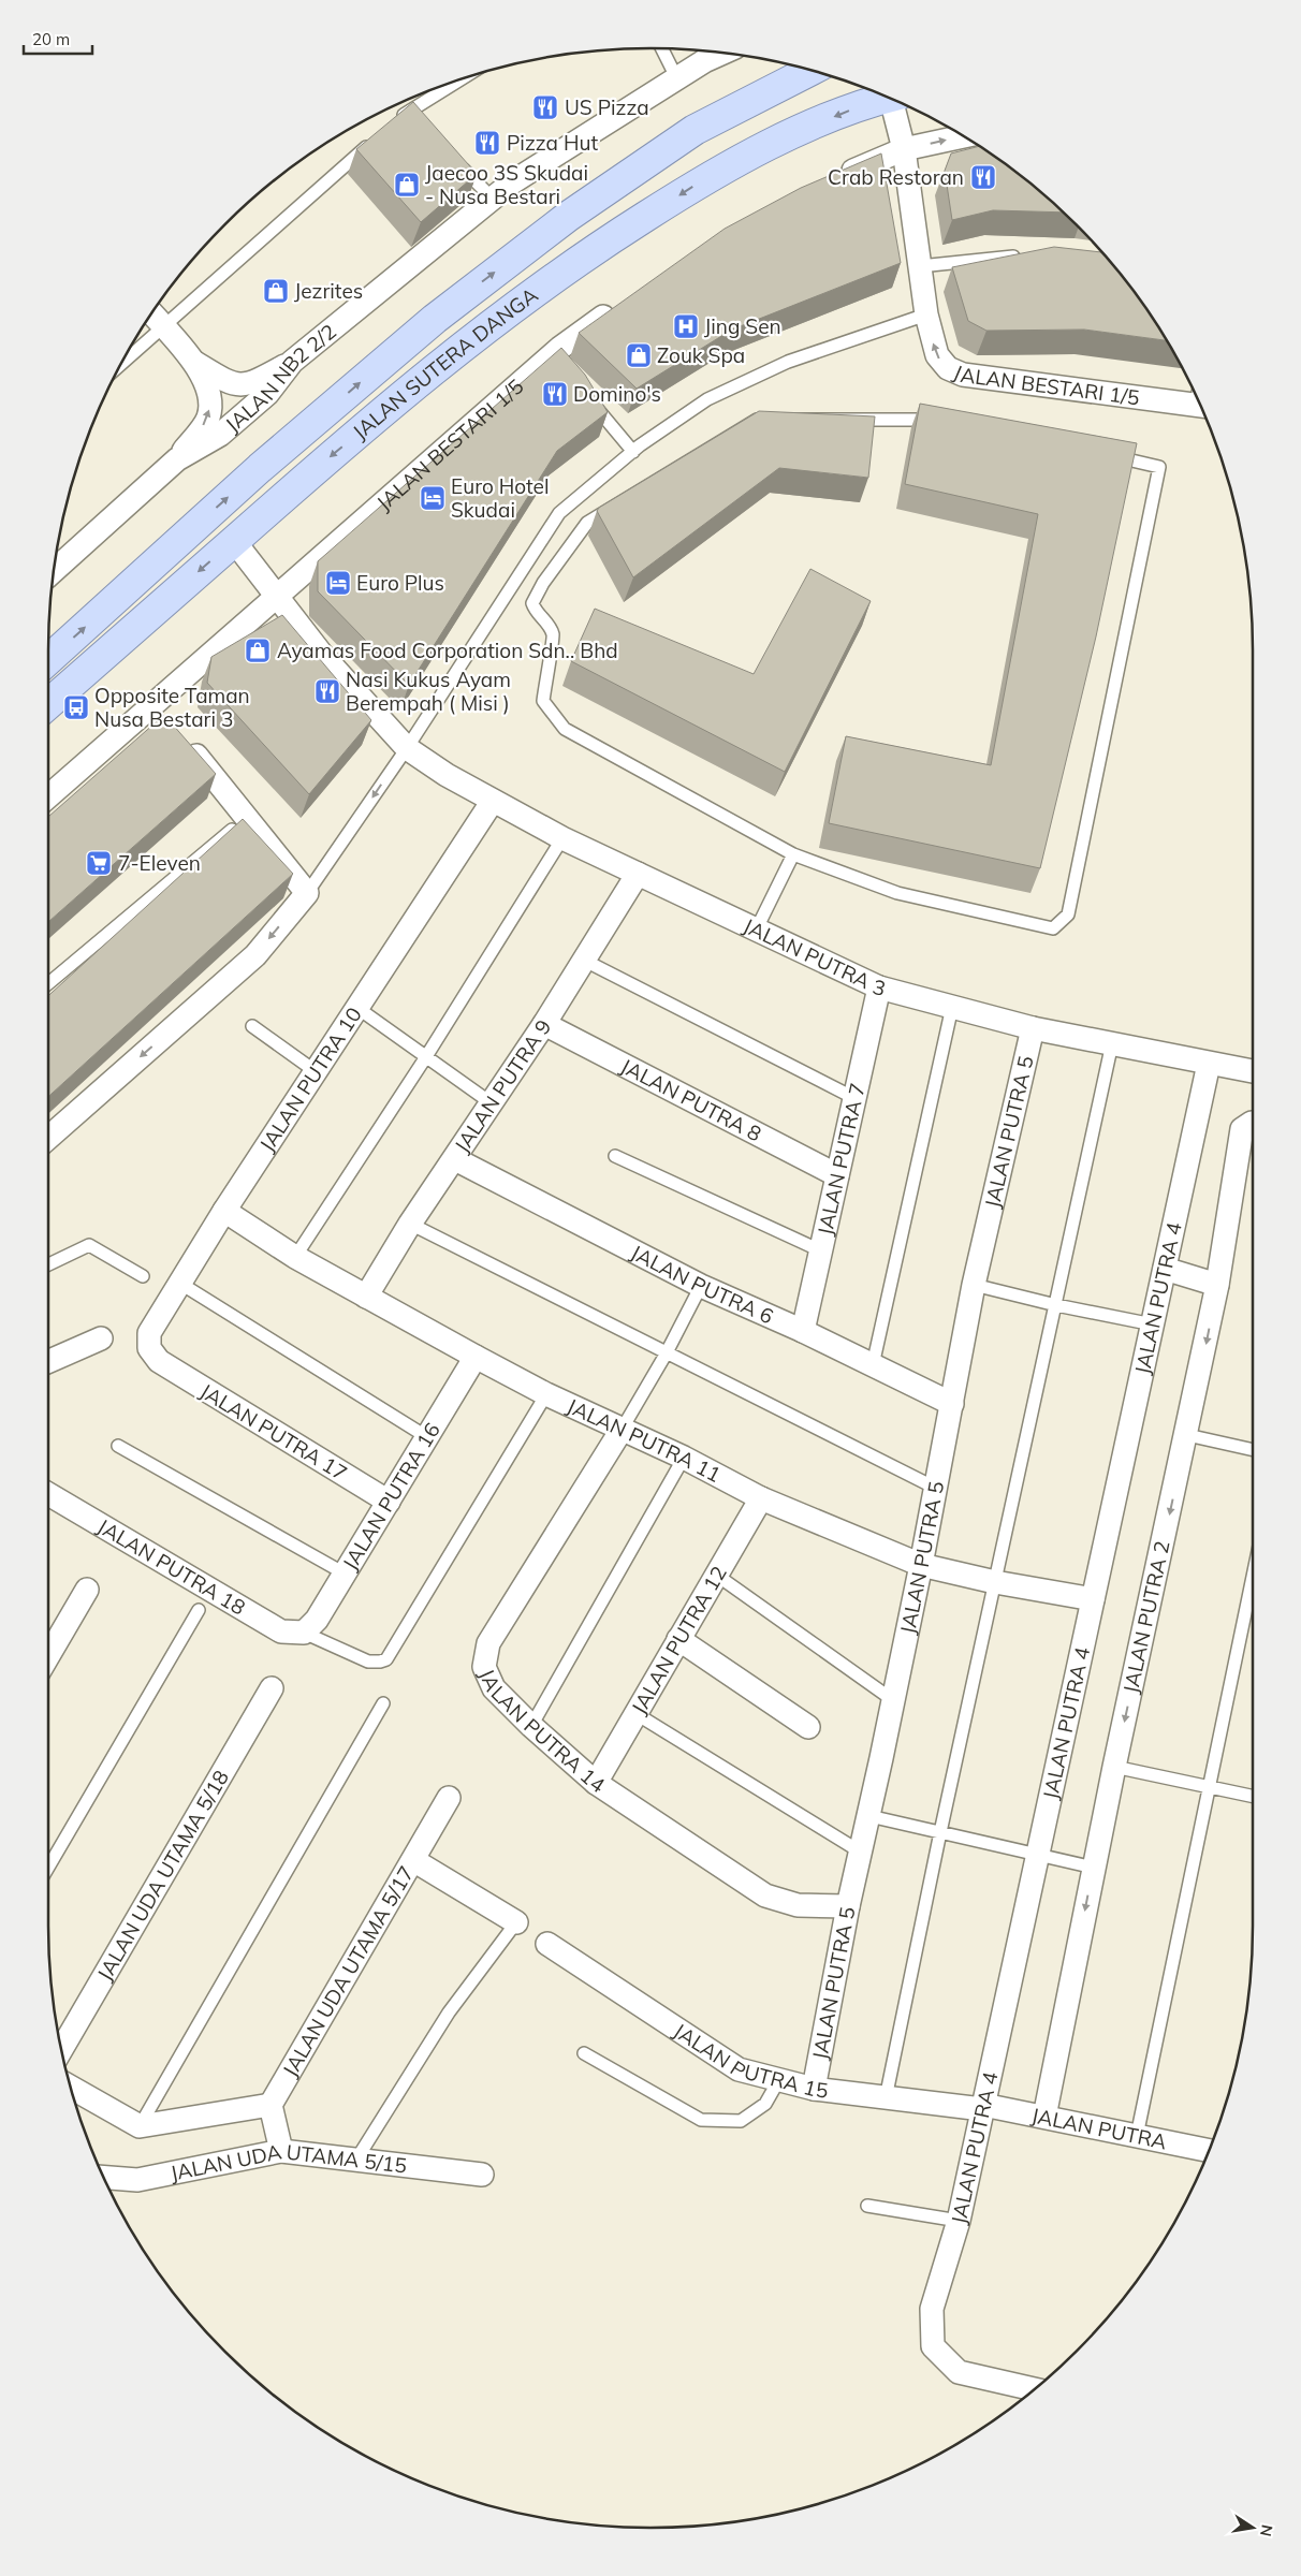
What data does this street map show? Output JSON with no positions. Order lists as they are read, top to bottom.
{
  "streets": {
    "main road": ["JALAN SUTERA DANGA"],
    "street": [
      "JALAN NB2 2/2",
      "JALAN BESTARI 1/5",
      "JALAN PUTRA 3",
      "JALAN PUTRA 10",
      "JALAN PUTRA 9",
      "JALAN PUTRA 8",
      "JALAN PUTRA 5",
      "JALAN PUTRA 7",
      "JALAN PUTRA 6",
      "JALAN PUTRA 4",
      "JALAN PUTRA 17",
      "JALAN PUTRA 11",
      "JALAN PUTRA 16",
      "JALAN PUTRA 18",
      "JALAN PUTRA 2",
      "JALAN PUTRA 12",
      "JALAN PUTRA 14",
      "JALAN UDA UTAMA 5/18",
      "JALAN UDA UTAMA 5/17",
      "JALAN PUTRA 15",
      "JALAN PUTRA",
      "JALAN UDA UTAMA 5/15"
    ]
  },
  "crossings": [
    ["JALAN SUTERA DANGA", "JALAN PUTRA 3"],
    ["JALAN BESTARI 1/5", "JALAN PUTRA 3"],
    ["JALAN PUTRA 3", "JALAN PUTRA 10"],
    ["JALAN PUTRA 3", "JALAN PUTRA 9"],
    ["JALAN PUTRA 3", "JALAN PUTRA 5"],
    ["JALAN PUTRA 3", "JALAN PUTRA 7"],
    ["JALAN PUTRA 3", "JALAN PUTRA 4"],
    ["JALAN PUTRA 10", "JALAN PUTRA 17"],
    ["JALAN PUTRA 10", "JALAN PUTRA 11"],
    ["JALAN PUTRA 9", "JALAN PUTRA 8"],
    ["JALAN PUTRA 9", "JALAN PUTRA 6"],
    ["JALAN PUTRA 9", "JALAN PUTRA 11"],
    ["JALAN PUTRA 8", "JALAN PUTRA 7"],
    ["JALAN PUTRA 5", "JALAN PUTRA 6"],
    ["JALAN PUTRA 5", "JALAN PUTRA 11"],
    ["JALAN PUTRA 5", "JALAN PUTRA 14"],
    ["JALAN PUTRA 5", "JALAN PUTRA 15"],
    ["JALAN PUTRA 7", "JALAN PUTRA 6"],
    ["JALAN PUTRA 4", "JALAN PUTRA 11"],
    ["JALAN PUTRA 4", "JALAN PUTRA 15"],
    ["JALAN PUTRA 4", "JALAN PUTRA"],
    ["JALAN PUTRA 17", "JALAN PUTRA 16"],
    ["JALAN PUTRA 11", "JALAN PUTRA 16"],
    ["JALAN PUTRA 11", "JALAN PUTRA 12"],
    ["JALAN PUTRA 11", "JALAN PUTRA 14"],
    ["JALAN PUTRA 16", "JALAN PUTRA 18"],
    ["JALAN PUTRA 2", "JALAN PUTRA"],
    ["JALAN PUTRA 12", "JALAN PUTRA 14"],
    ["JALAN PUTRA 15", "JALAN PUTRA"]
  ],
  "one_way": ["JALAN PUTRA 2"],
  "places": {
    "restaurant": [
      "US Pizza",
      "Pizza Hut",
      "Crab Restoran",
      "Domino's",
      "Nasi Kukus Ayam Berempah ( Misi )"
    ],
    "shop": [
      "Jaecoo 3S Skudai - Nusa Bestari",
      "Jezrites",
      "Zouk Spa",
      "Ayamas Food Corporation Sdn.. Bhd"
    ],
    "hospital": ["Jing Sen"],
    "hotel": ["Euro Hotel Skudai", "Euro Plus"],
    "bus stop": ["Opposite Taman Nusa Bestari 3"],
    "supermarket": ["7-Eleven"]
  },
  "scale_bar": "20 m",
  "north": "right"
}
